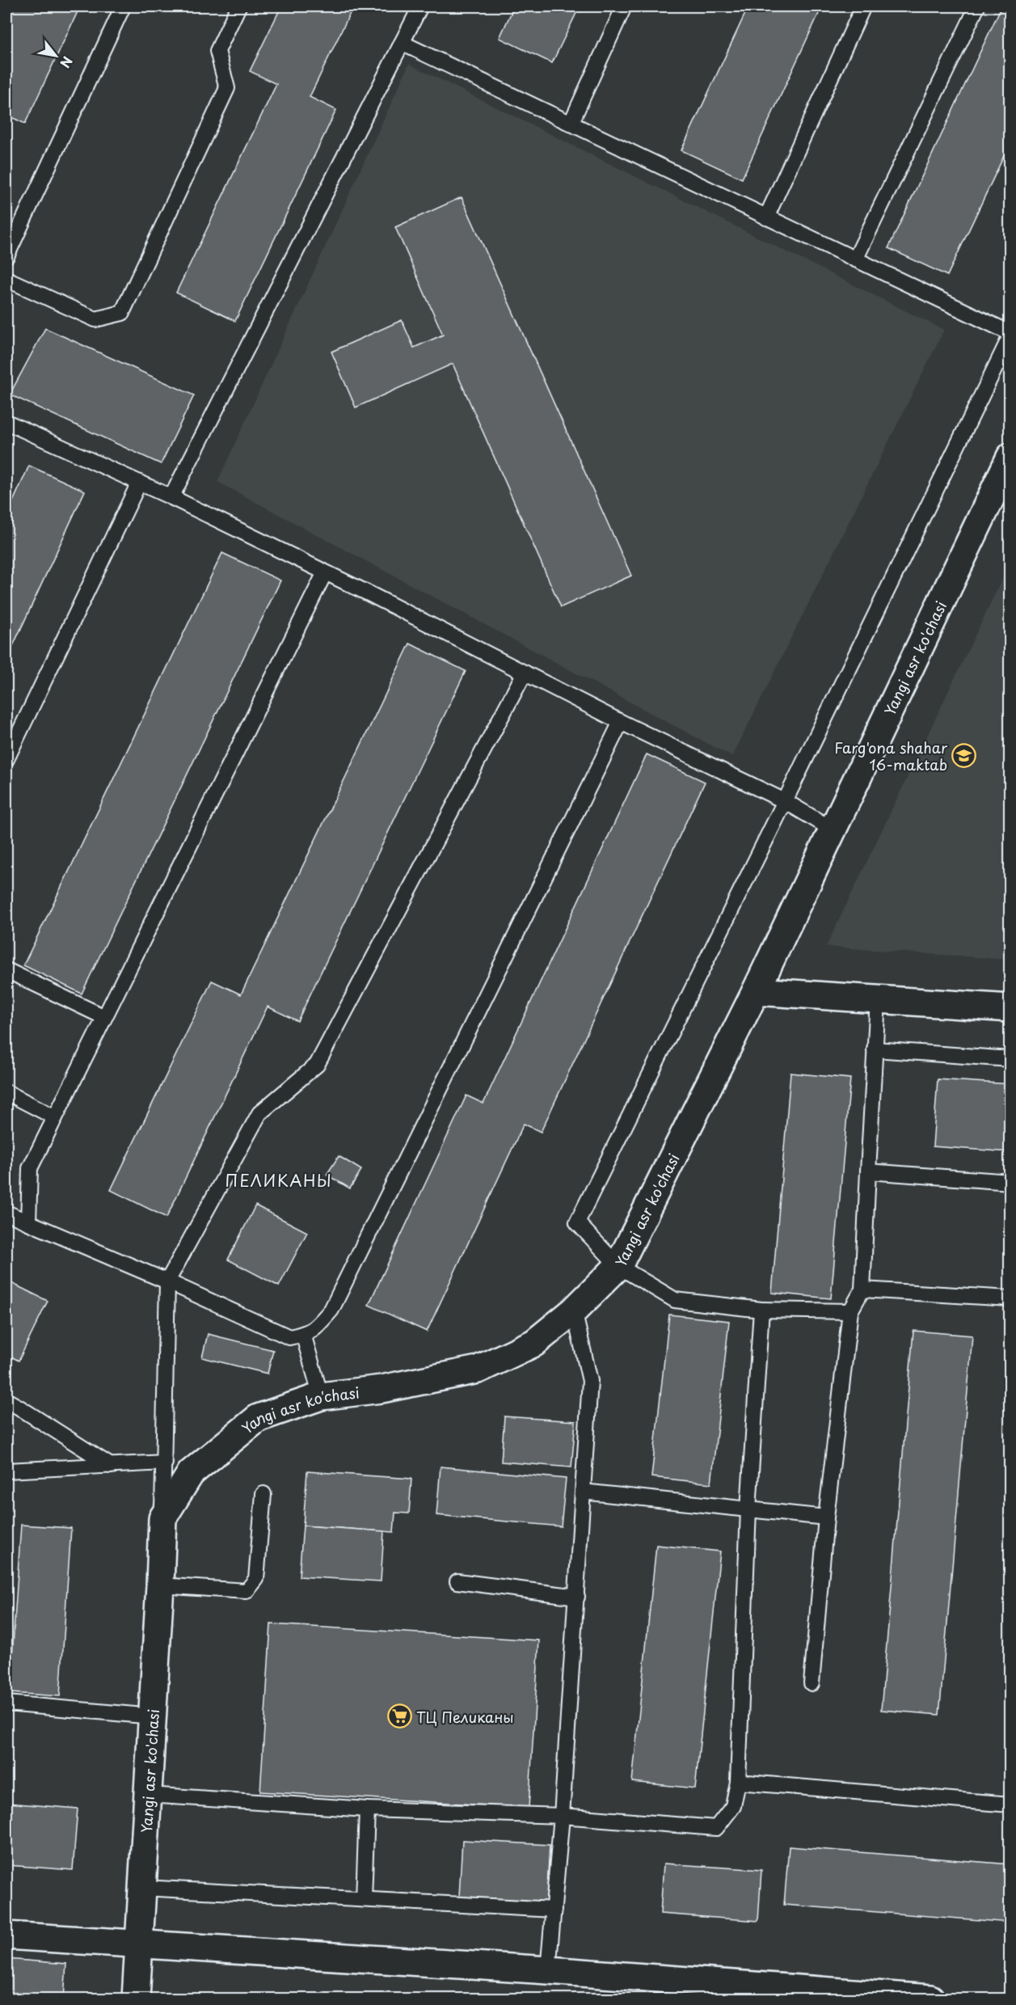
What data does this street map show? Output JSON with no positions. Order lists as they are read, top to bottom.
{
  "streets": {
    "street": ["Yangi asr ko'chasi"]
  },
  "districts": ["ПЕЛИКАНЫ"],
  "places": {
    "school or university": ["Farg'ona shahar 16-maktab"],
    "supermarket": ["ТЦ Пеликаны"]
  },
  "north": "bottom right"
}
